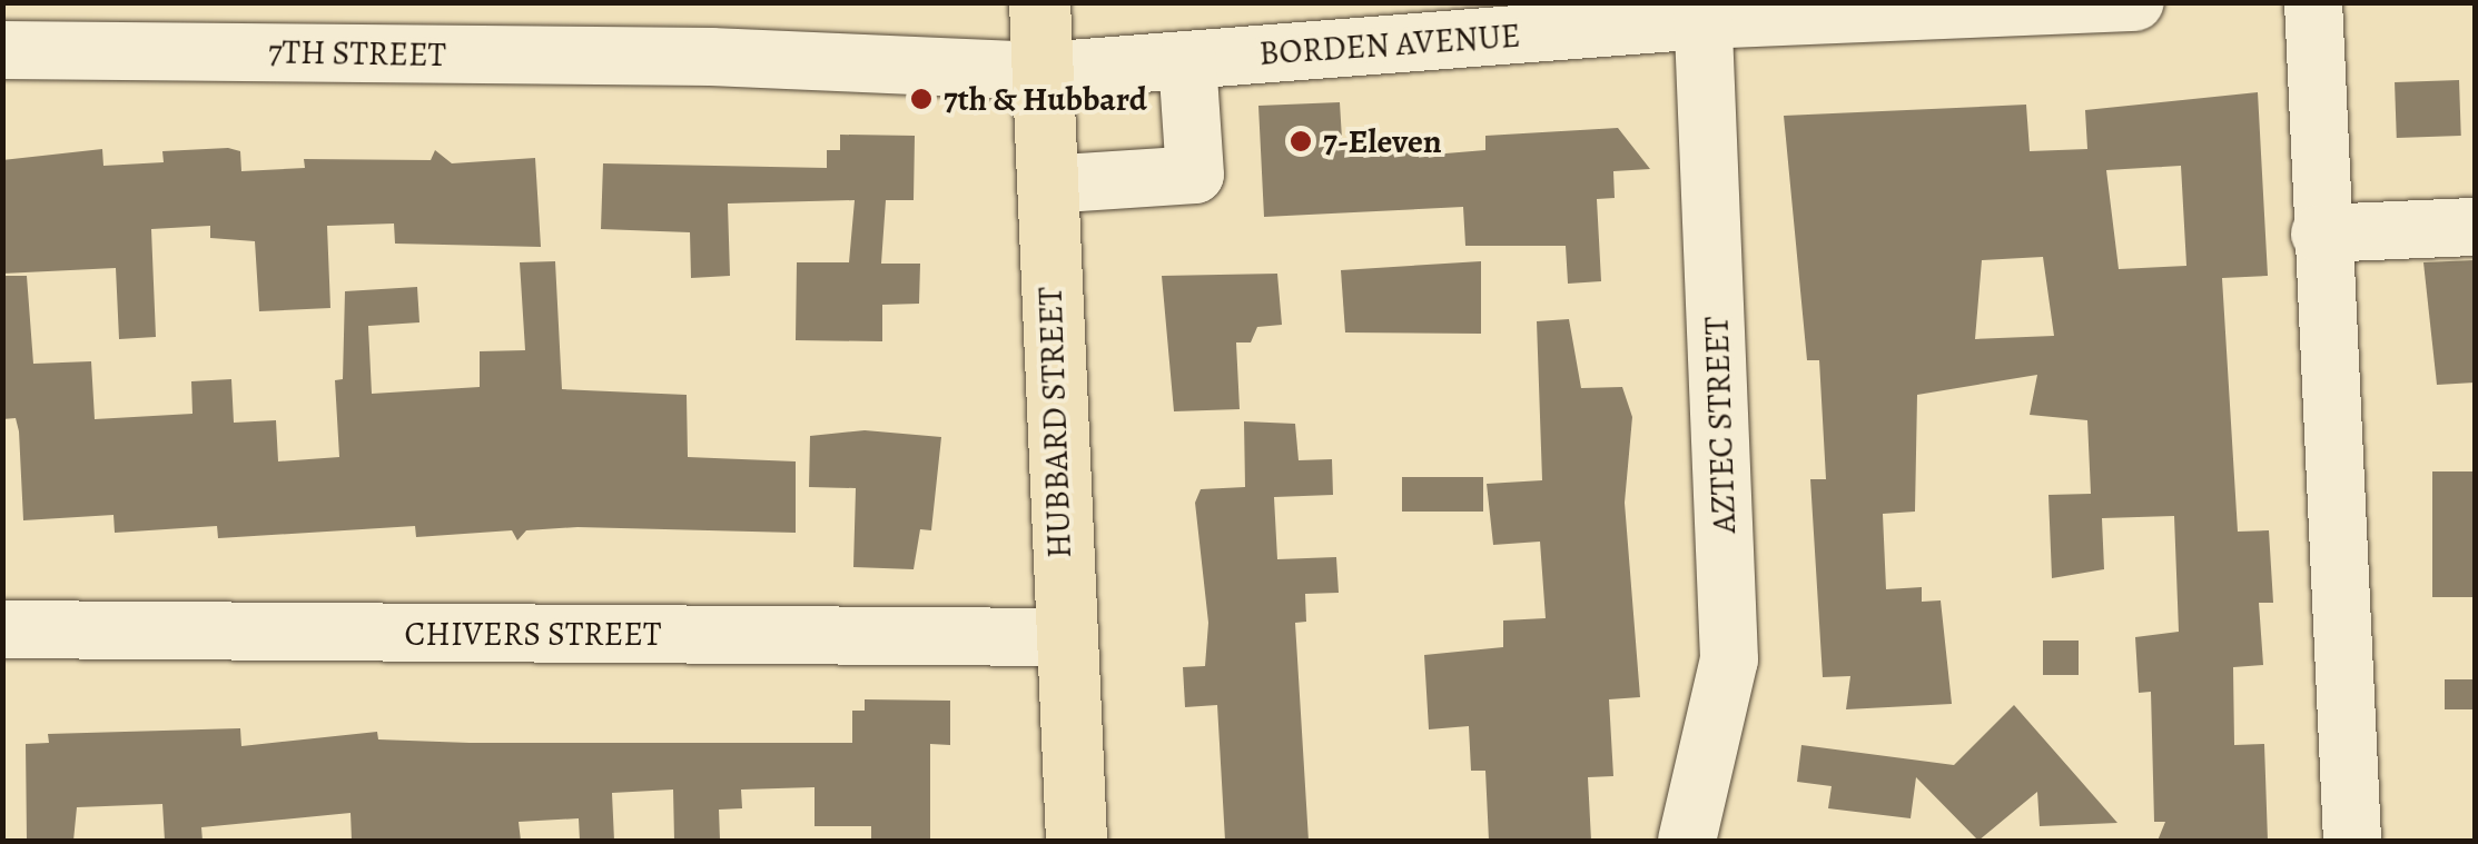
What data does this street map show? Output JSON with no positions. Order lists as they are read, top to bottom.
{
  "streets": {
    "main road": ["HUBBARD STREET"],
    "street": [
      "BORDEN AVENUE",
      "7TH STREET",
      "AZTEC STREET",
      "CHIVERS STREET"
    ]
  },
  "crossings": [
    ["BORDEN AVENUE", "7TH STREET"],
    ["BORDEN AVENUE", "HUBBARD STREET"],
    ["BORDEN AVENUE", "AZTEC STREET"],
    ["HUBBARD STREET", "CHIVERS STREET"]
  ],
  "places": ["7th & Hubbard", "7-Eleven"]
}
